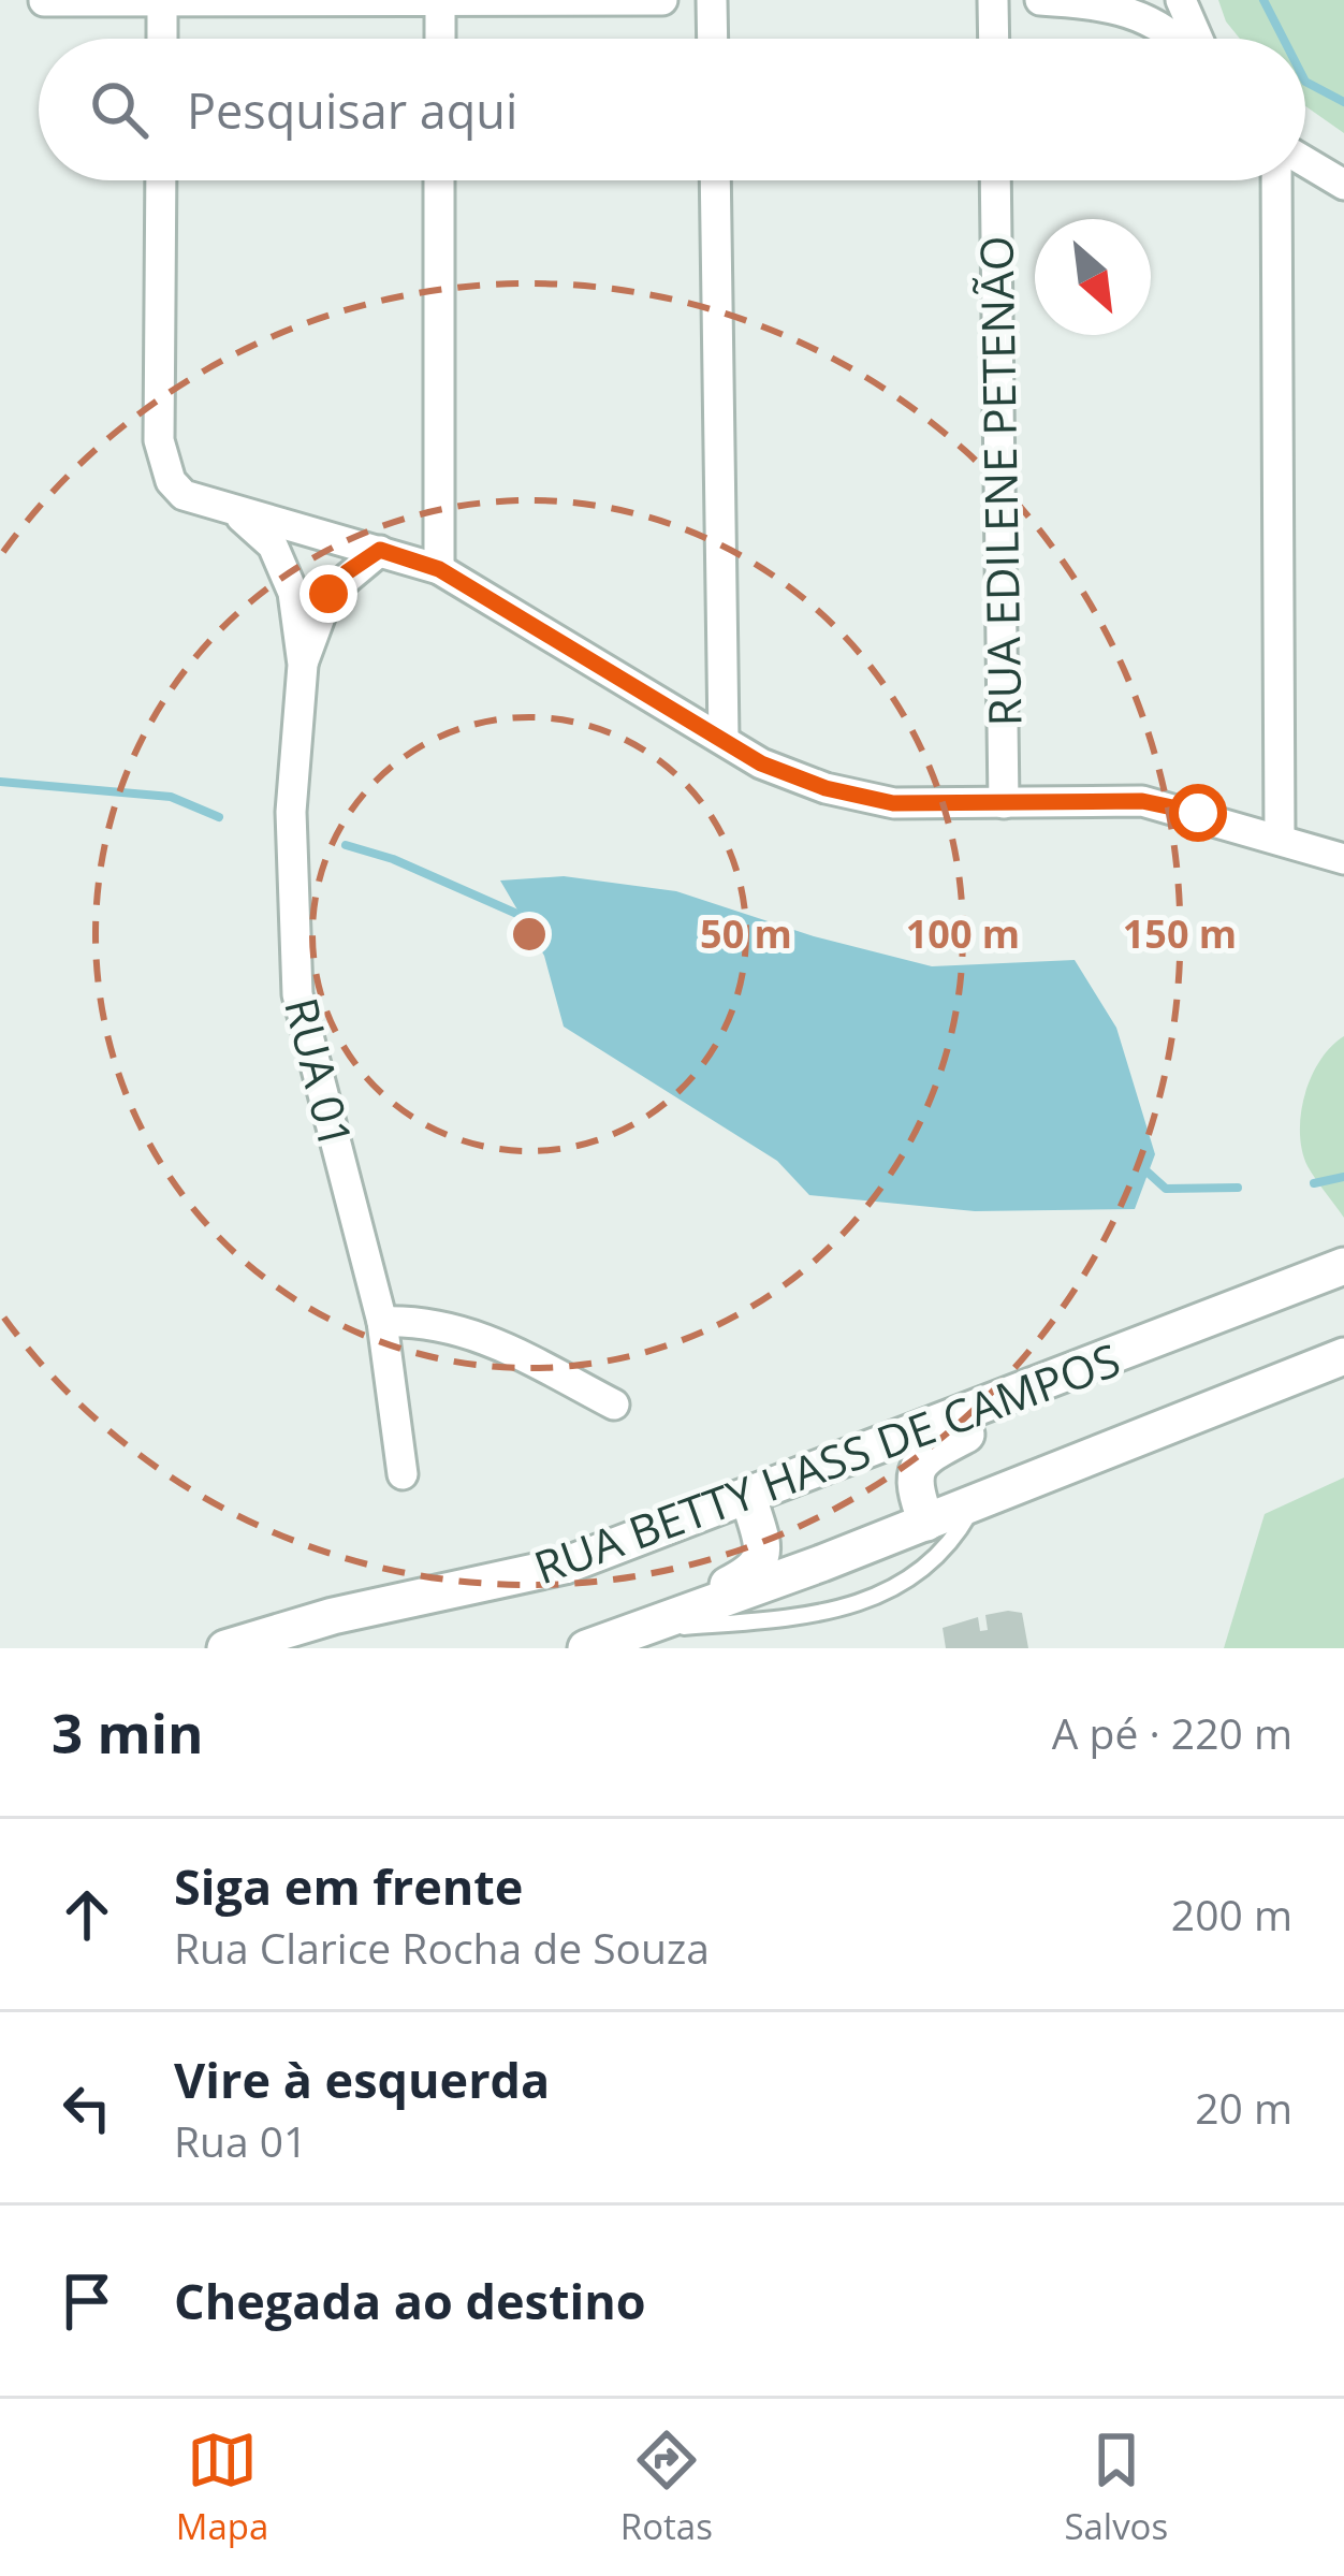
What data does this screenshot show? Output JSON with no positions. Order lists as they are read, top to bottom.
{
  "streets": {
    "street": ["RUA EDILENE PETENÃO", "RUA 01", "RUA BETTY HASS DE CAMPOS"]
  },
  "north": "bottom right",
  "page": {
    "search": "Pesquisar aqui",
    "heading": ["3 min", "A pé · 220 m"],
    "list": [
      ["Siga em frente", "Rua Clarice Rocha de Souza", "200 m"],
      ["Vire à esquerda", "Rua 01", "20 m"],
      "Chegada ao destino"
    ],
    "nav": ["Mapa", "Rotas", "Salvos"]
  },
  "rings": ["50 m", "100 m", "150 m"]
}
